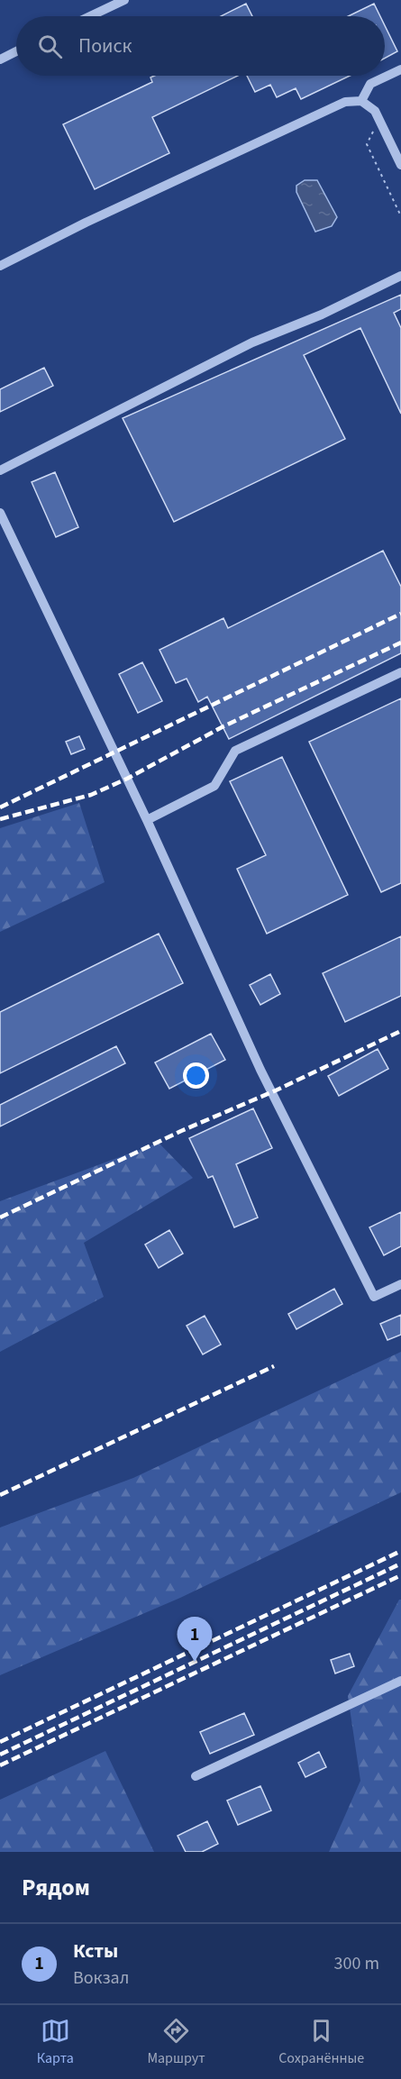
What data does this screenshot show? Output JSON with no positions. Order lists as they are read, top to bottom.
{
  "page": {
    "search": "Поиск",
    "pins": "1",
    "heading": "Рядом",
    "list": [
      {
        "mark": "1",
        "name": "Ксты",
        "note": "Вокзал",
        "value": "300 m"
      }
    ],
    "nav": ["Карта", "Маршрут", "Сохранённые"]
  }
}
